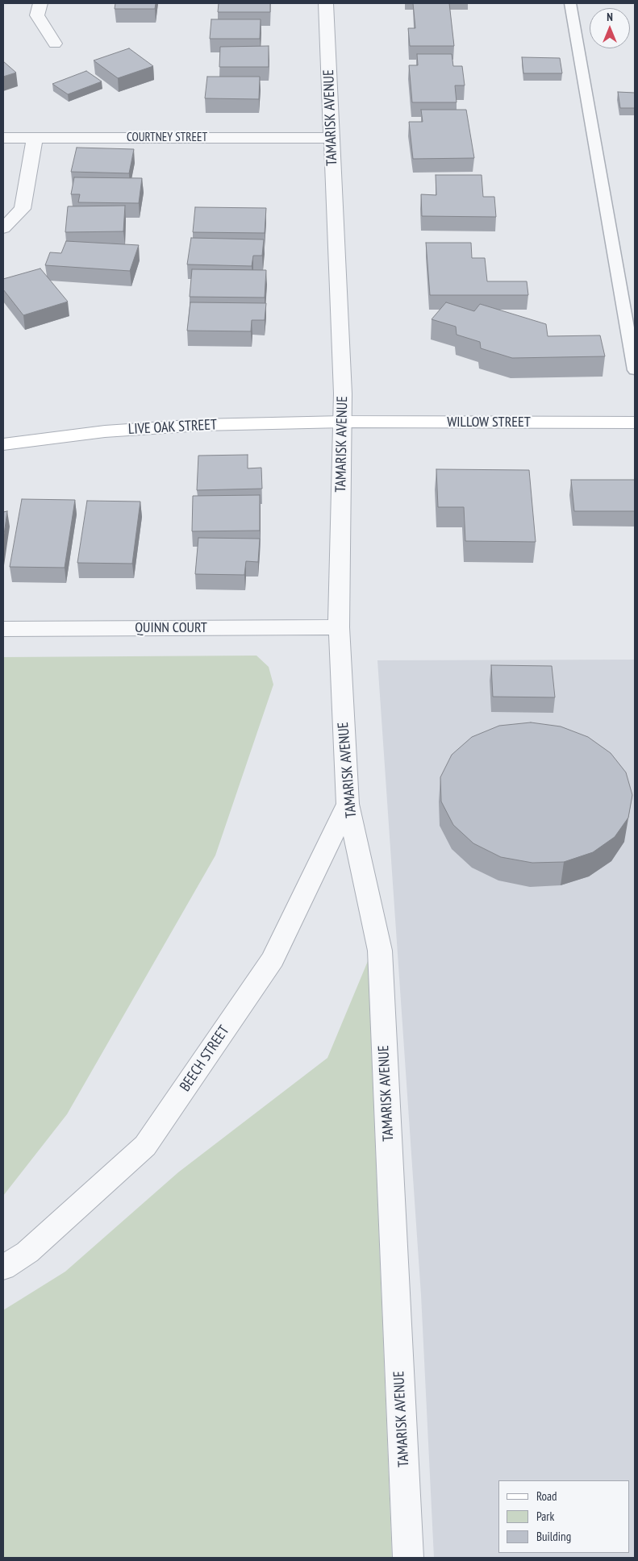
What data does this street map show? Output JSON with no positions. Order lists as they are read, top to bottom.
{
  "streets": {
    "street": [
      "TAMARISK AVENUE",
      "COURTNEY STREET",
      "WILLOW STREET",
      "LIVE OAK STREET",
      "QUINN COURT",
      "BEECH STREET"
    ]
  },
  "crossings": [
    ["TAMARISK AVENUE", "COURTNEY STREET"],
    ["TAMARISK AVENUE", "WILLOW STREET"],
    ["TAMARISK AVENUE", "LIVE OAK STREET"],
    ["TAMARISK AVENUE", "QUINN COURT"],
    ["TAMARISK AVENUE", "BEECH STREET"],
    ["WILLOW STREET", "LIVE OAK STREET"]
  ],
  "legend": ["Road", "Park", "Building"],
  "north": "top"
}
